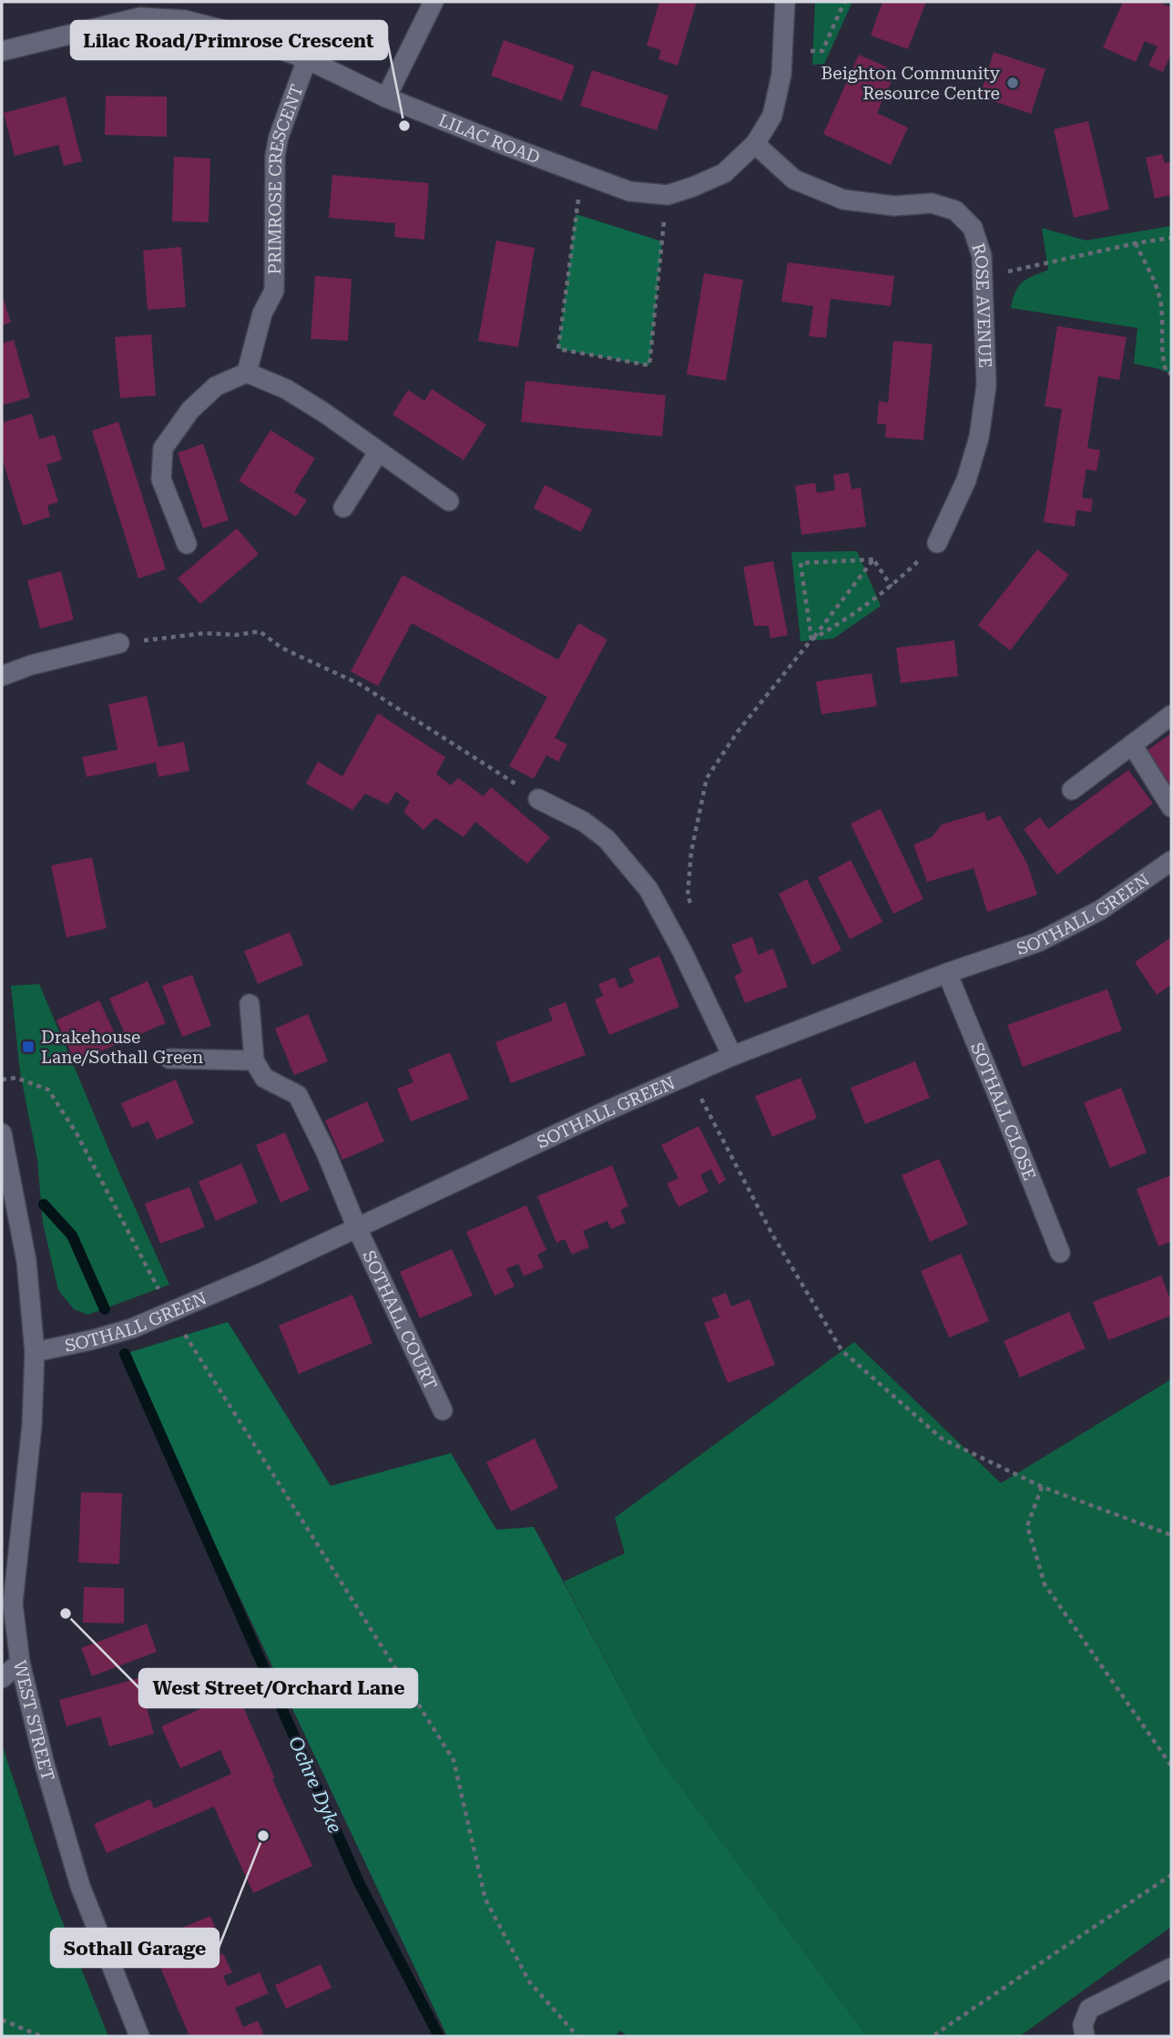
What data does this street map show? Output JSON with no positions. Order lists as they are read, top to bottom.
{
  "streets": {
    "street": [
      "LILAC ROAD",
      "PRIMROSE CRESCENT",
      "ROSE AVENUE",
      "SOTHALL GREEN",
      "SOTHALL CLOSE",
      "SOTHALL COURT",
      "WEST STREET"
    ]
  },
  "crossings": [
    ["LILAC ROAD", "PRIMROSE CRESCENT"],
    ["LILAC ROAD", "ROSE AVENUE"],
    ["SOTHALL GREEN", "SOTHALL CLOSE"],
    ["SOTHALL GREEN", "SOTHALL COURT"],
    ["SOTHALL GREEN", "WEST STREET"]
  ],
  "water": ["Ochre Dyke"],
  "places": {
    "other": [
      "Beighton Community Resource Centre",
      "Lilac Road/Primrose Crescent",
      "West Street/Orchard Lane",
      "Sothall Garage"
    ],
    "transit": ["Drakehouse Lane/Sothall Green"]
  }
}
